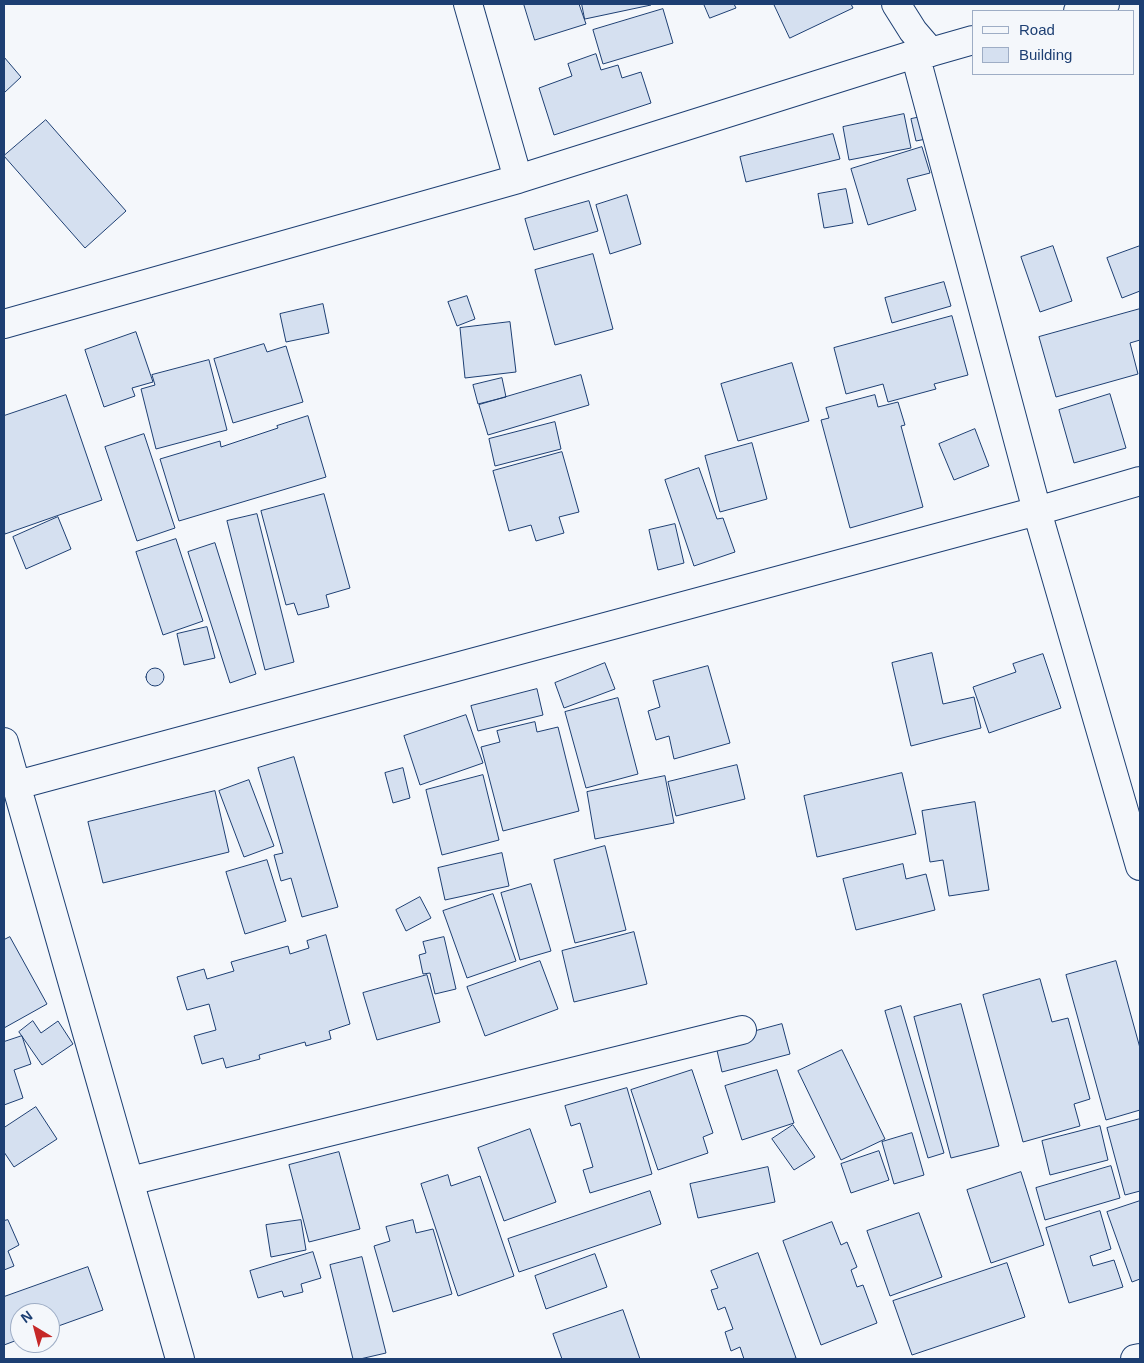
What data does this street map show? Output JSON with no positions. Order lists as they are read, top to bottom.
{
  "legend": ["Road", "Building"],
  "north": "top left"
}
